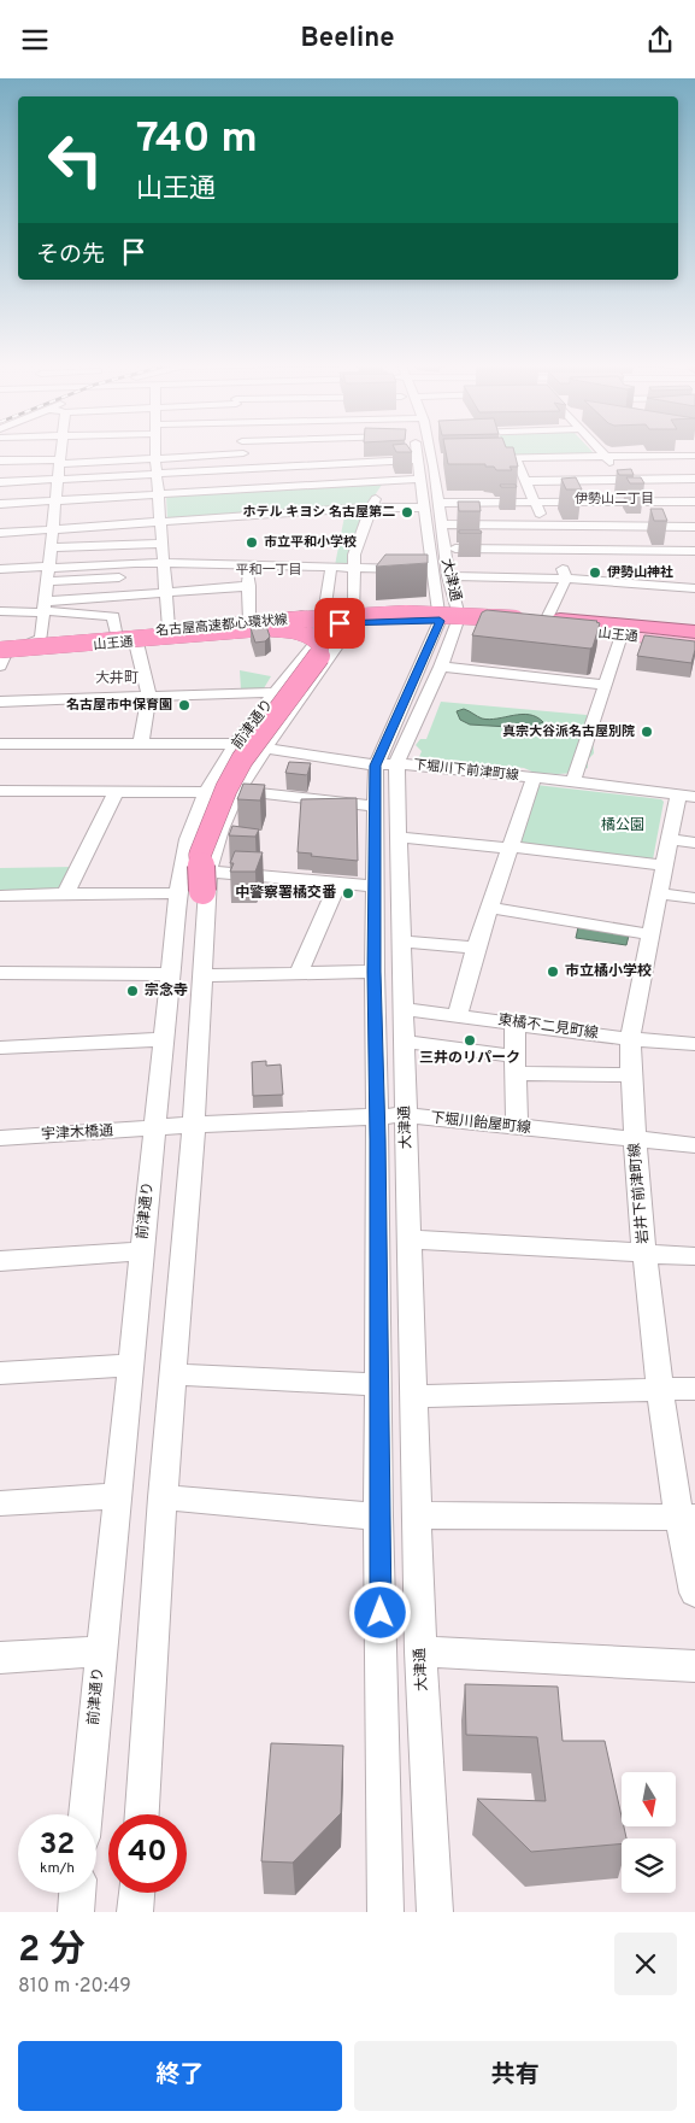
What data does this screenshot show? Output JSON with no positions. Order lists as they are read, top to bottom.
{
  "streets": {
    "highway": ["名古屋高速都心環状線"],
    "main road": ["山王通"],
    "street": [
      "大津通",
      "前津通り",
      "下堀川下前津町線",
      "東橘不二見町線",
      "下堀川飴屋町線",
      "宇津木橋通",
      "岩井下前津町線"
    ]
  },
  "crossings": [
    ["大津通", "山王通"],
    ["大津通", "下堀川下前津町線"],
    ["大津通", "東橘不二見町線"],
    ["大津通", "下堀川飴屋町線"],
    ["名古屋高速都心環状線", "山王通"],
    ["山王通", "前津通り"],
    ["前津通り", "下堀川下前津町線"],
    ["前津通り", "下堀川飴屋町線"],
    ["前津通り", "宇津木橋通"],
    ["下堀川下前津町線", "岩井下前津町線"],
    ["東橘不二見町線", "岩井下前津町線"],
    ["下堀川飴屋町線", "宇津木橋通"],
    ["下堀川飴屋町線", "岩井下前津町線"]
  ],
  "districts": ["伊勢山二丁目", "平和一丁目", "大井町"],
  "parks": ["橘公園"],
  "places": [
    "ホテル キヨシ 名古屋第二",
    "市立平和小学校",
    "伊勢山神社",
    "名古屋市中保育園",
    "真宗大谷派名古屋別院",
    "中警察署橘交番",
    "市立橘小学校",
    "宗念寺",
    "三井のリパーク"
  ],
  "north": "bottom",
  "page": {
    "header": "Beeline",
    "turn": ["740 m", "山王通"],
    "then": "その先",
    "speed": "32 km/h",
    "limit": "40",
    "heading": ["2 分", "810 m · 20:49"],
    "buttons": ["終了", "共有"]
  }
}
